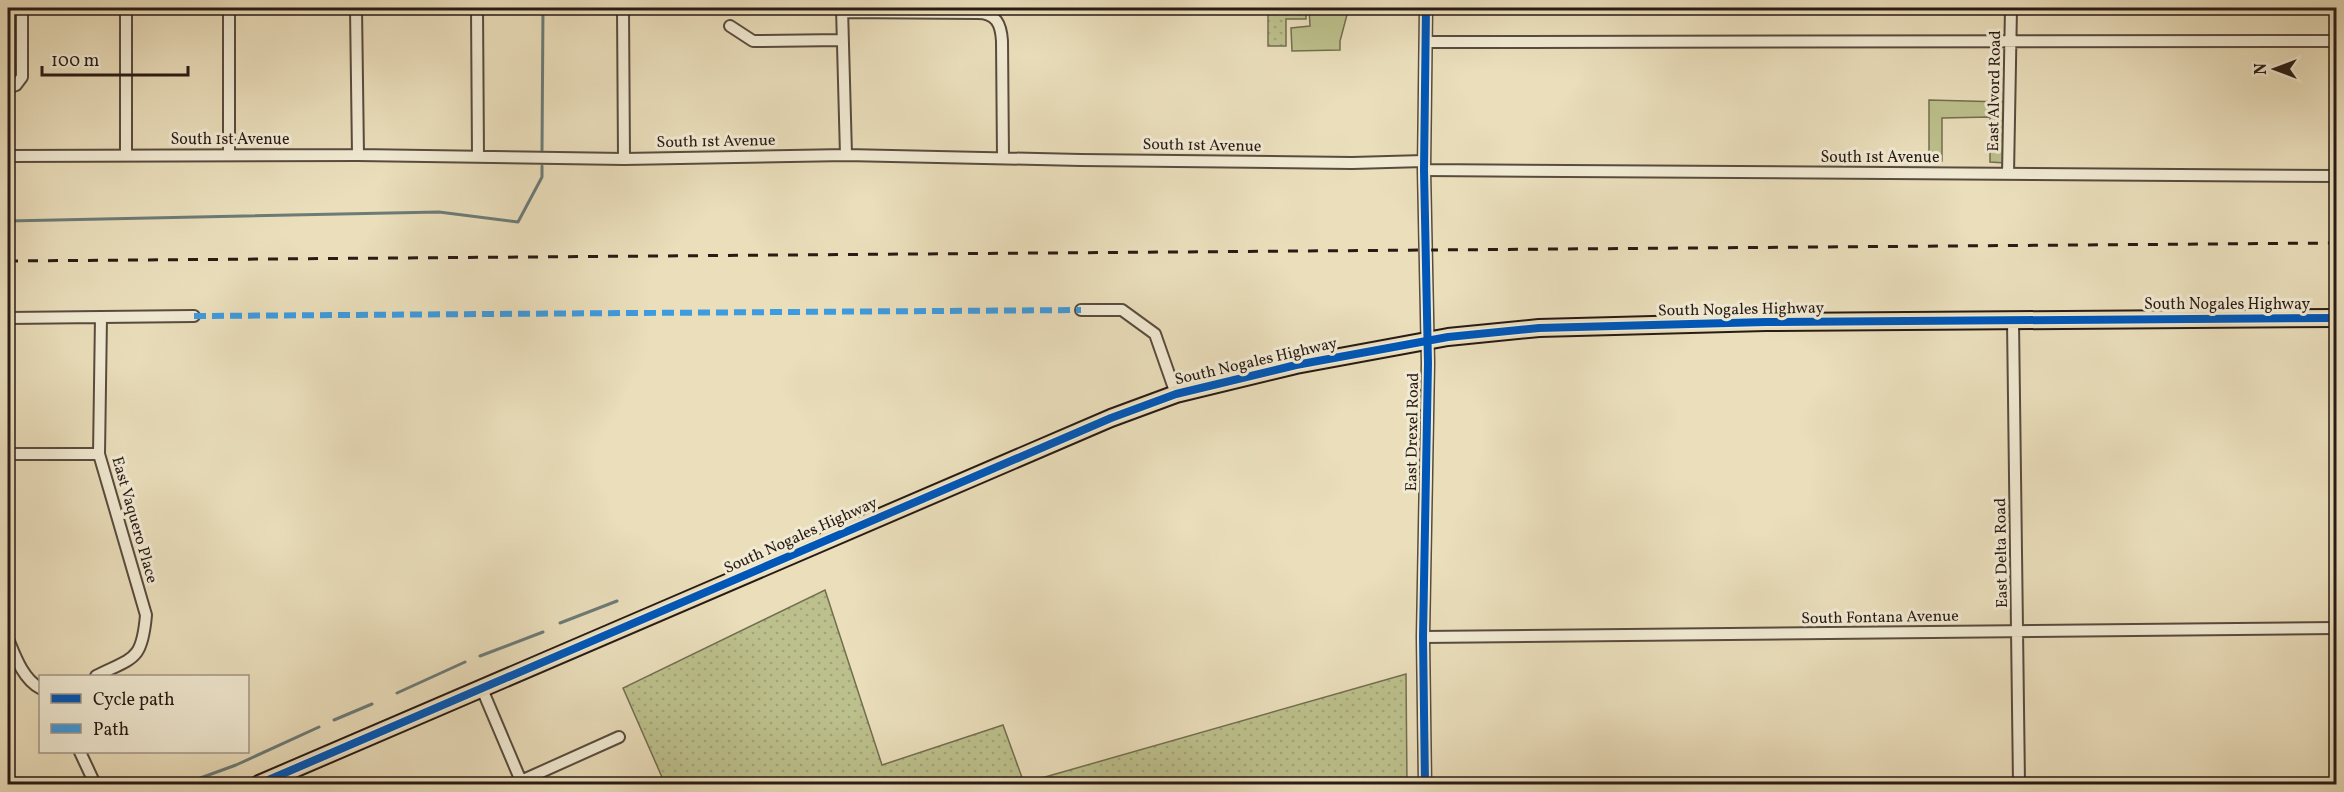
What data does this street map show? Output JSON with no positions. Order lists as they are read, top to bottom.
{
  "streets": {
    "main road": ["South Nogales Highway"],
    "street": [
      "East Alvord Road",
      "South 1st Avenue",
      "East Drexel Road",
      "East Vaquero Place",
      "East Delta Road",
      "South Fontana Avenue"
    ]
  },
  "crossings": [
    ["East Alvord Road", "South 1st Avenue"],
    ["South 1st Avenue", "East Drexel Road"],
    ["South Nogales Highway", "East Drexel Road"],
    ["South Nogales Highway", "East Delta Road"],
    ["East Drexel Road", "South Fontana Avenue"],
    ["East Delta Road", "South Fontana Avenue"]
  ],
  "legend": ["Cycle path", "Path"],
  "scale_bar": "100 m",
  "north": "left"
}
